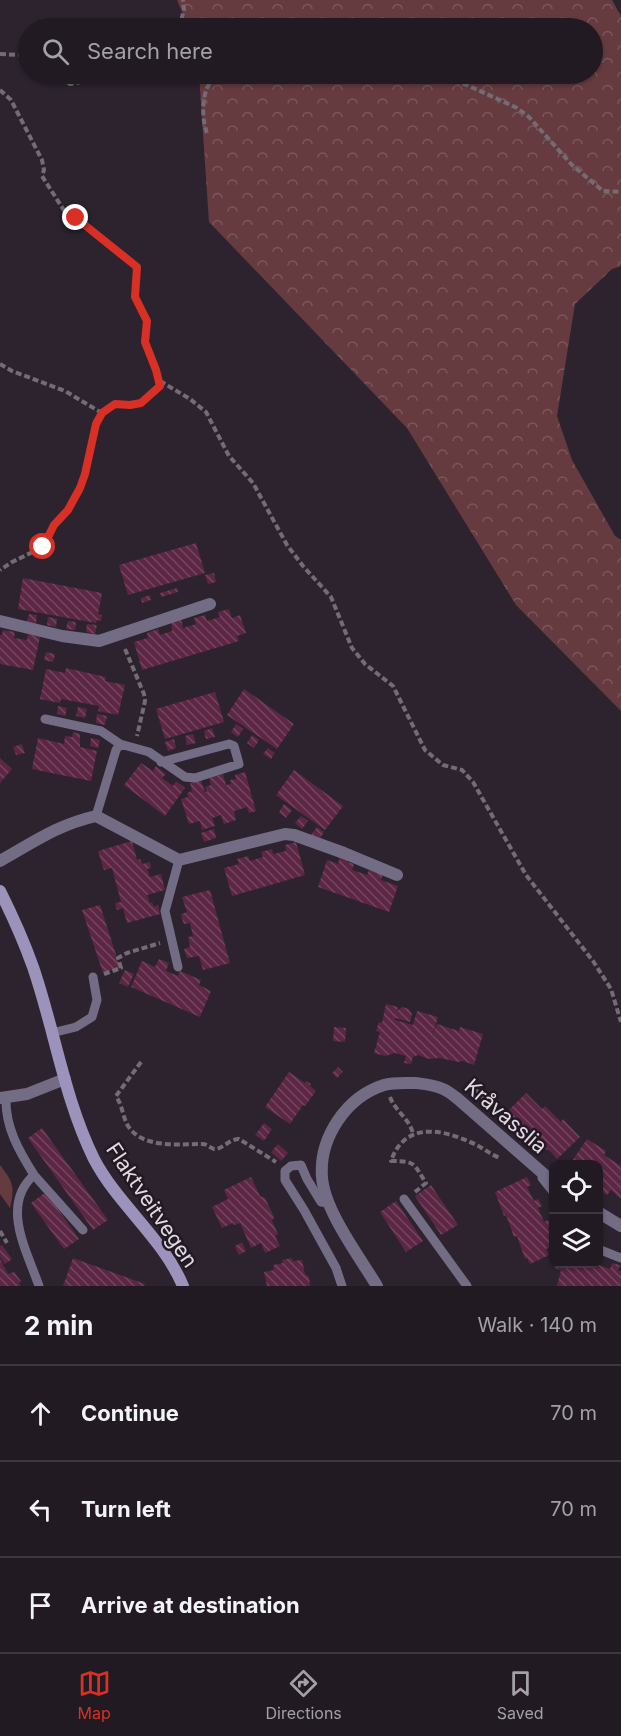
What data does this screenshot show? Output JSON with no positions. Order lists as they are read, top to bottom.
{
  "streets": {
    "main road": ["Flaktveitvegen"],
    "street": ["Kråvasslia"]
  },
  "page": {
    "search": "Search here",
    "heading": ["2 min", "Walk · 140 m"],
    "list": [
      ["Continue", "70 m"],
      ["Turn left", "70 m"],
      "Arrive at destination"
    ],
    "nav": ["Map", "Directions", "Saved"]
  }
}
